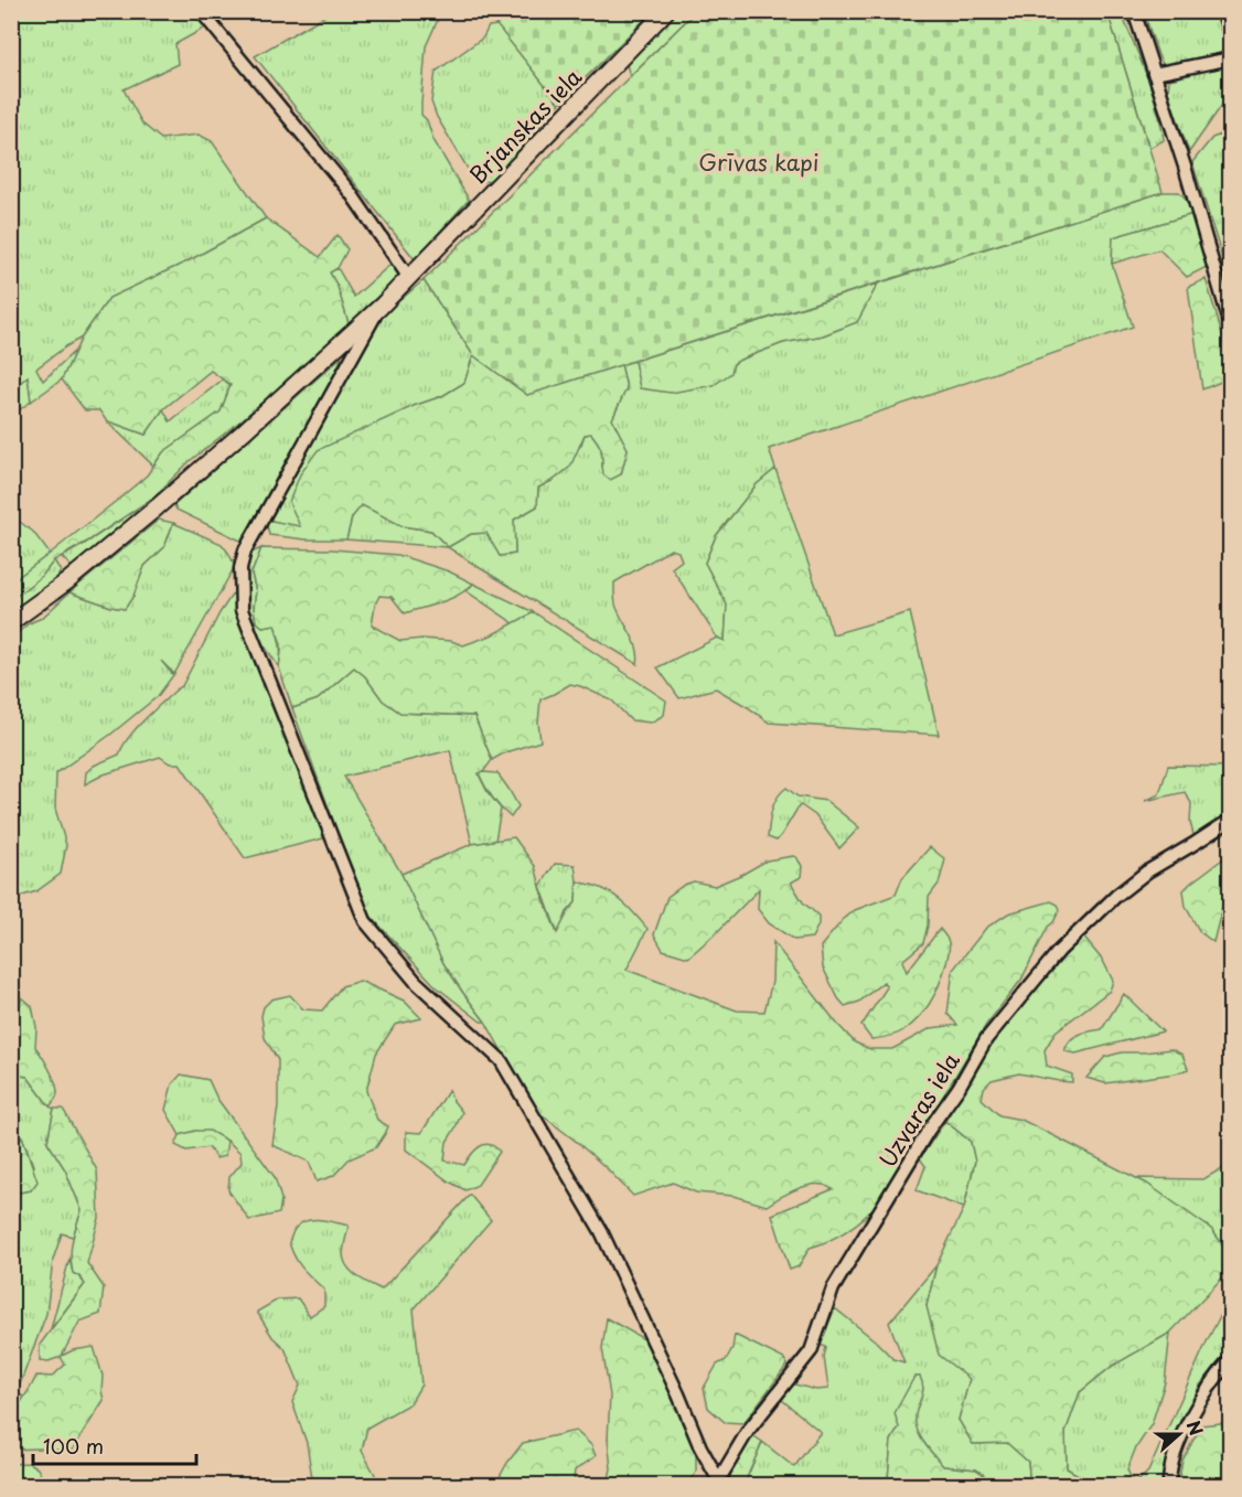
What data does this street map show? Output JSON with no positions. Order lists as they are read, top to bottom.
{
  "streets": {
    "main road": ["Brjanskas iela"],
    "street": ["Uzvaras iela"]
  },
  "parks": ["Grīvas kapi"],
  "scale_bar": "100 m",
  "north": "right"
}
